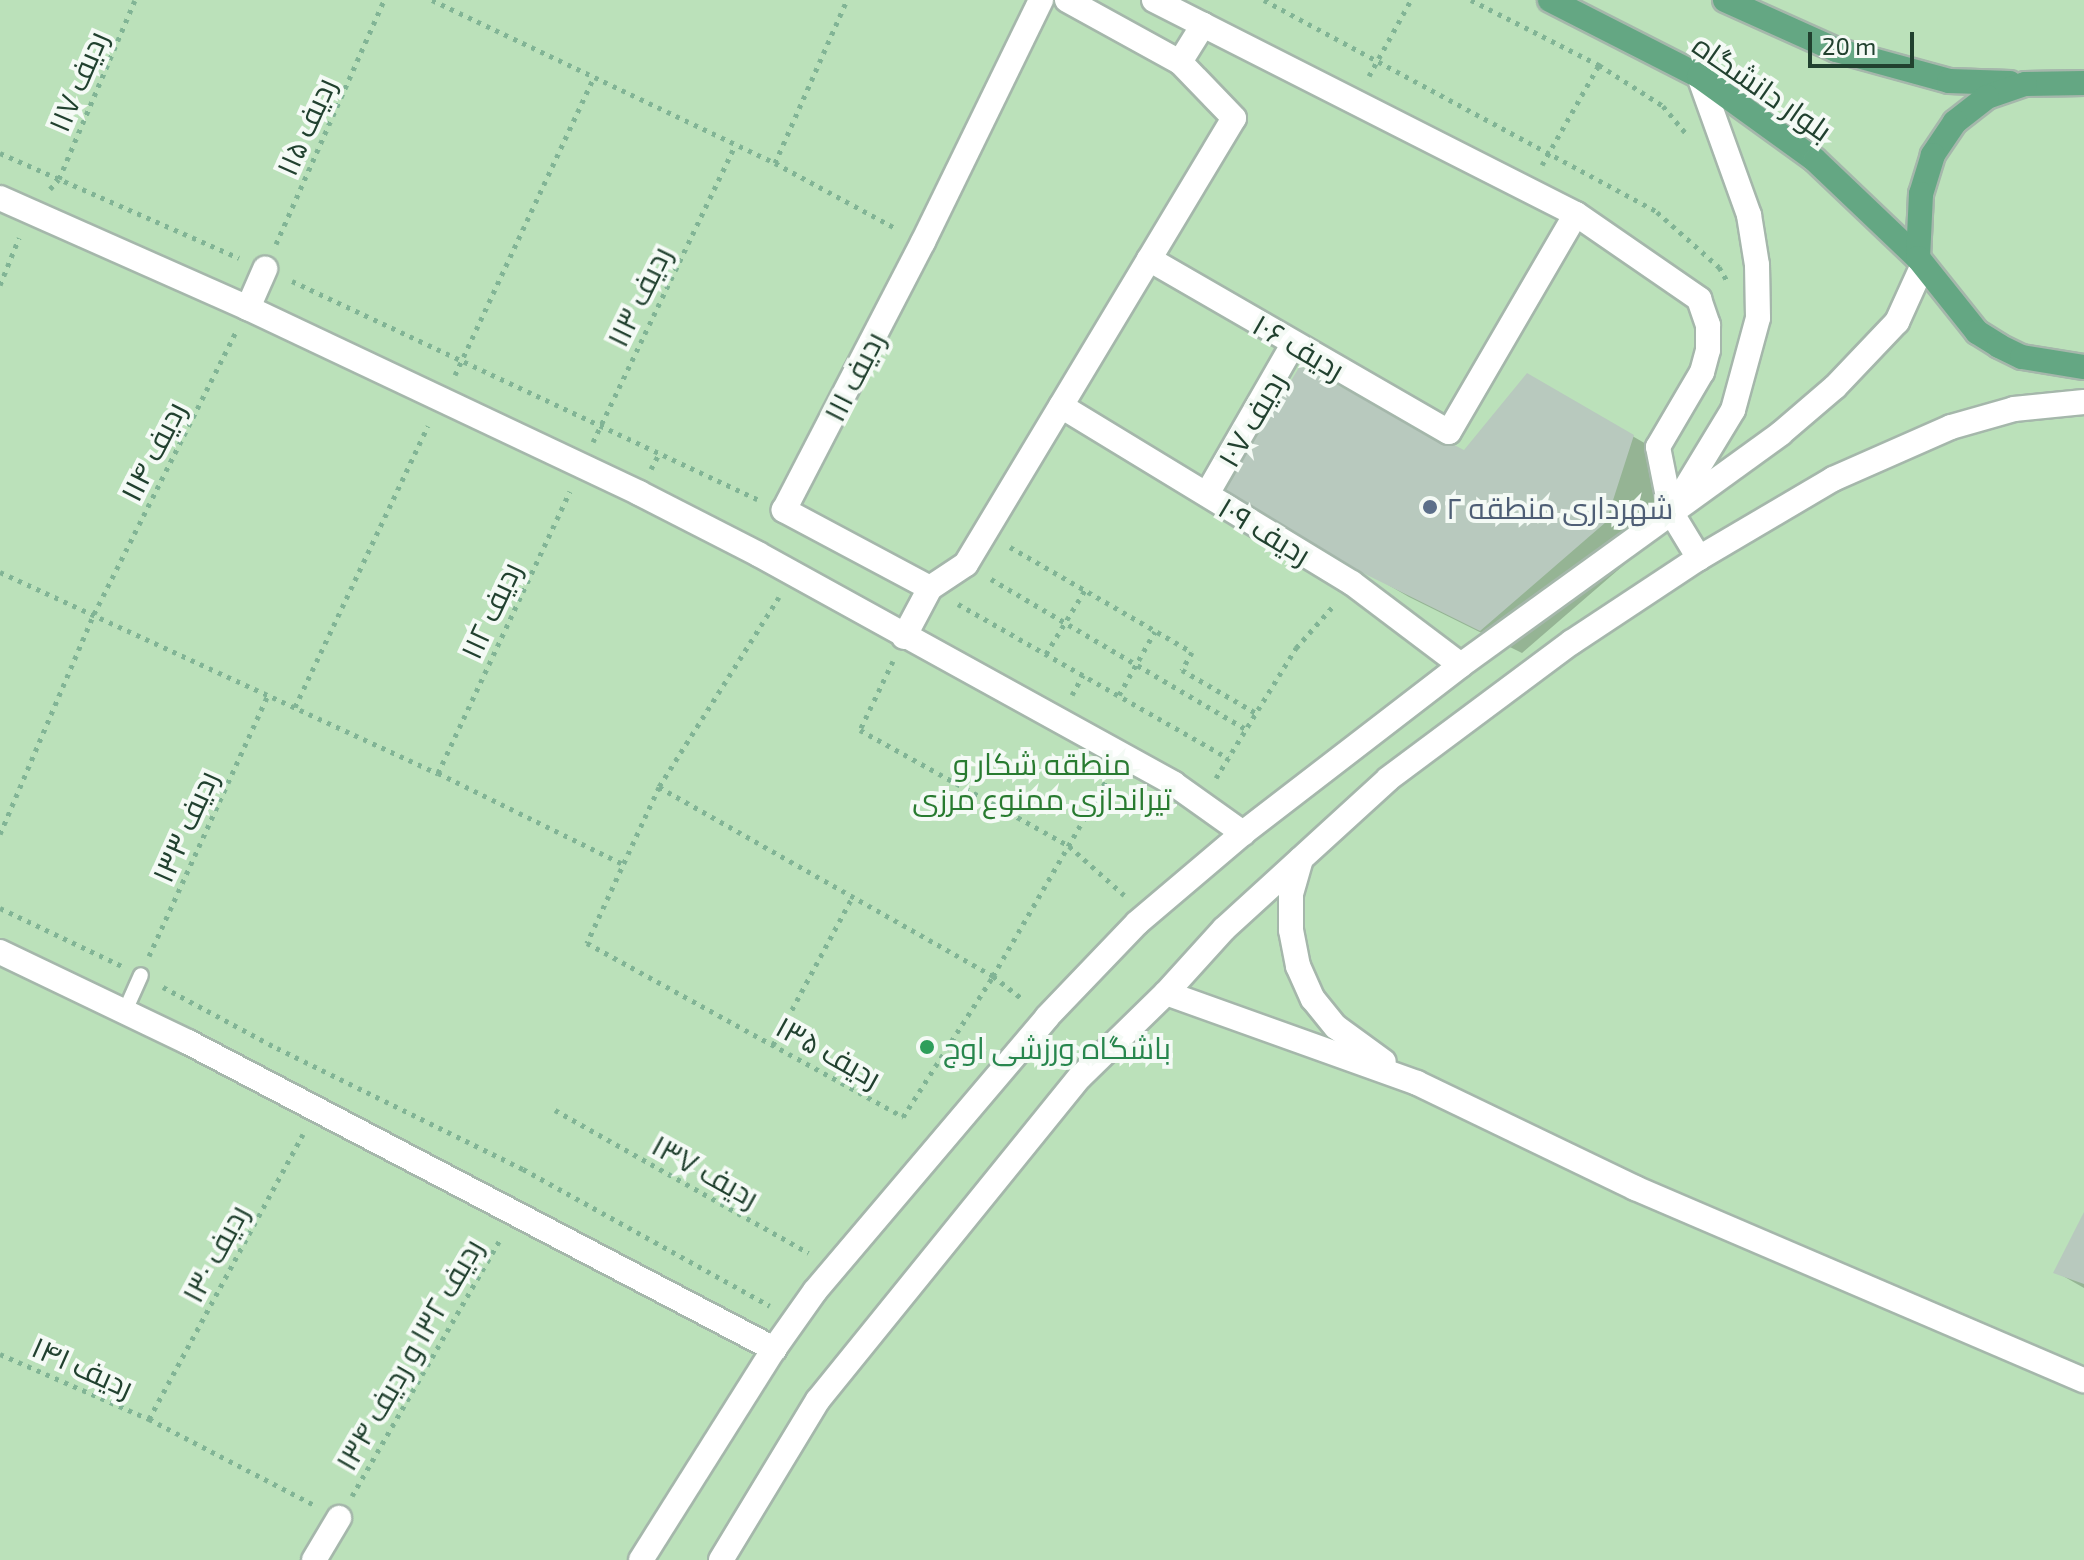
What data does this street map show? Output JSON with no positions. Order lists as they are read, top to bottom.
{
  "streets": {
    "main road": ["بلوار دانشگاه"],
    "street": [
      "ردیف ۱۰۶",
      "ردیف ۱۱۱",
      "ردیف ۱۰۷",
      "ردیف ۱۰۹"
    ],
    "path": [
      "ردیف ۱۱۷",
      "ردیف ۱۱۵",
      "ردیف ۱۱۳",
      "ردیف ۱۱۴",
      "ردیف ۱۱۲",
      "ردیف ۱۳۳",
      "ردیف ۱۳۵",
      "ردیف ۱۳۷",
      "ردیف ۱۳۰",
      "ردیف ۱۳۲ و ردیف ۱۳۴",
      "ردیف ۱۴۱"
    ]
  },
  "crossings": [
    ["ردیف ۱۱۳", "ردیف ۱۱۲"],
    ["ردیف ۱۰۶", "ردیف ۱۰۷"],
    ["ردیف ۱۰۷", "ردیف ۱۰۹"],
    ["ردیف ۱۳۰", "ردیف ۱۴۱"],
    ["ردیف ۱۳۲ و ردیف ۱۳۴", "ردیف ۱۴۱"]
  ],
  "parks": ["منطقه شکار و تیراندازی ممنوع مرزی"],
  "places": ["شهرداری منطقه ۲", "باشگاه ورزشی اوج"],
  "scale_bar": "20 m"
}
